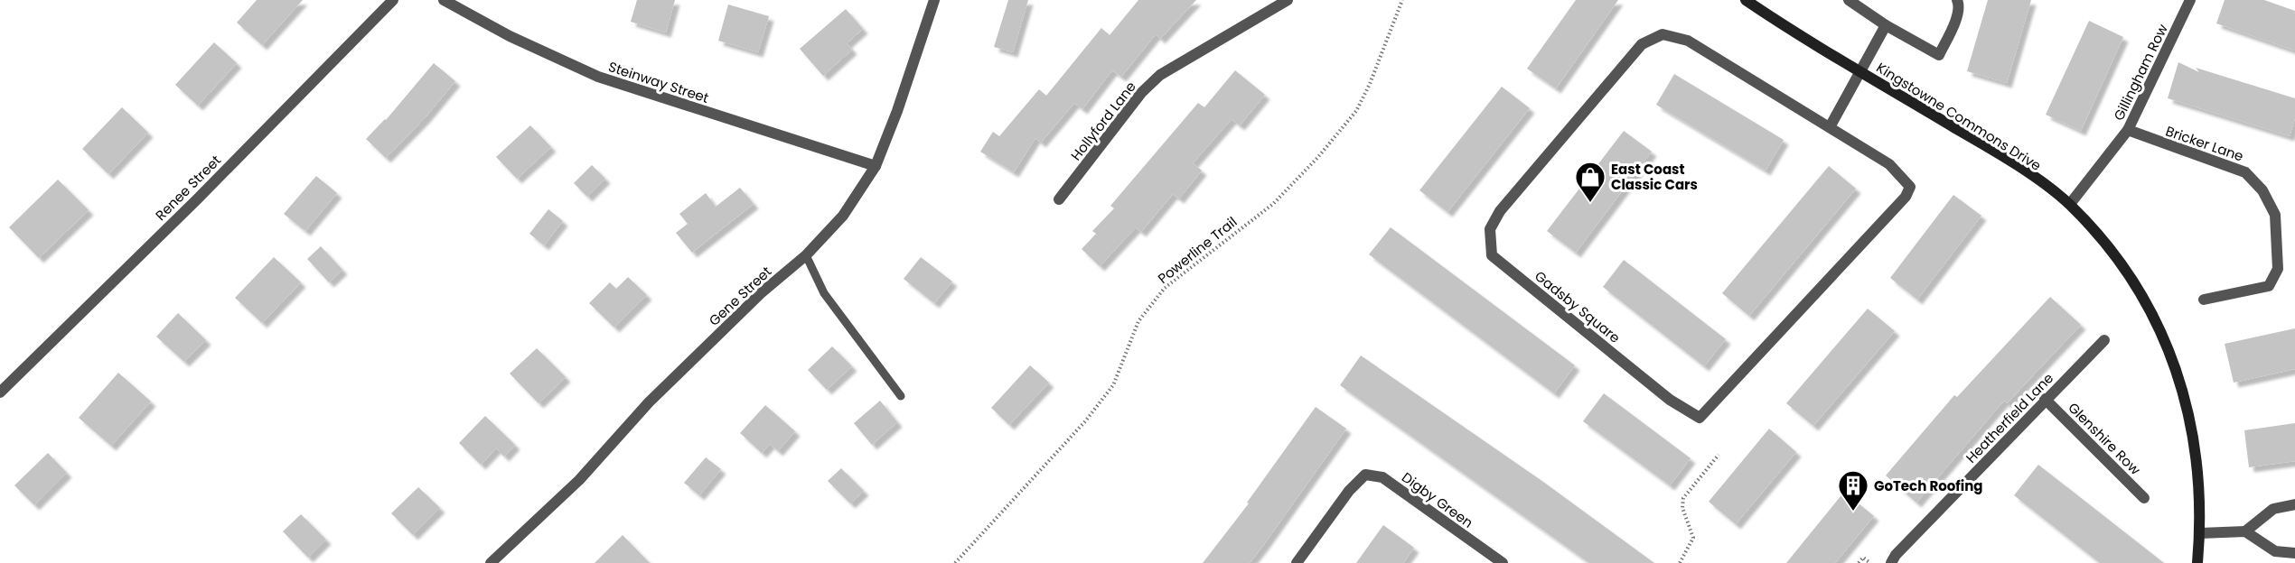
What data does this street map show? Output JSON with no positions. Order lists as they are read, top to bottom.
{
  "streets": {
    "street": [
      "Gillingham Row",
      "Steinway Street",
      "Kingstowne Commons Drive",
      "Hollyford Lane",
      "Bricker Lane",
      "Renee Street",
      "Gene Street",
      "Gadsby Square",
      "Heatherfield Lane",
      "Glenshire Row",
      "Digby Green"
    ],
    "path": ["Powerline Trail"]
  },
  "crossings": [
    ["Gillingham Row", "Kingstowne Commons Drive"],
    ["Gillingham Row", "Bricker Lane"],
    ["Steinway Street", "Gene Street"],
    ["Heatherfield Lane", "Glenshire Row"]
  ],
  "places": {
    "shop": ["East Coast Classic Cars"],
    "building": ["GoTech Roofing"]
  }
}
